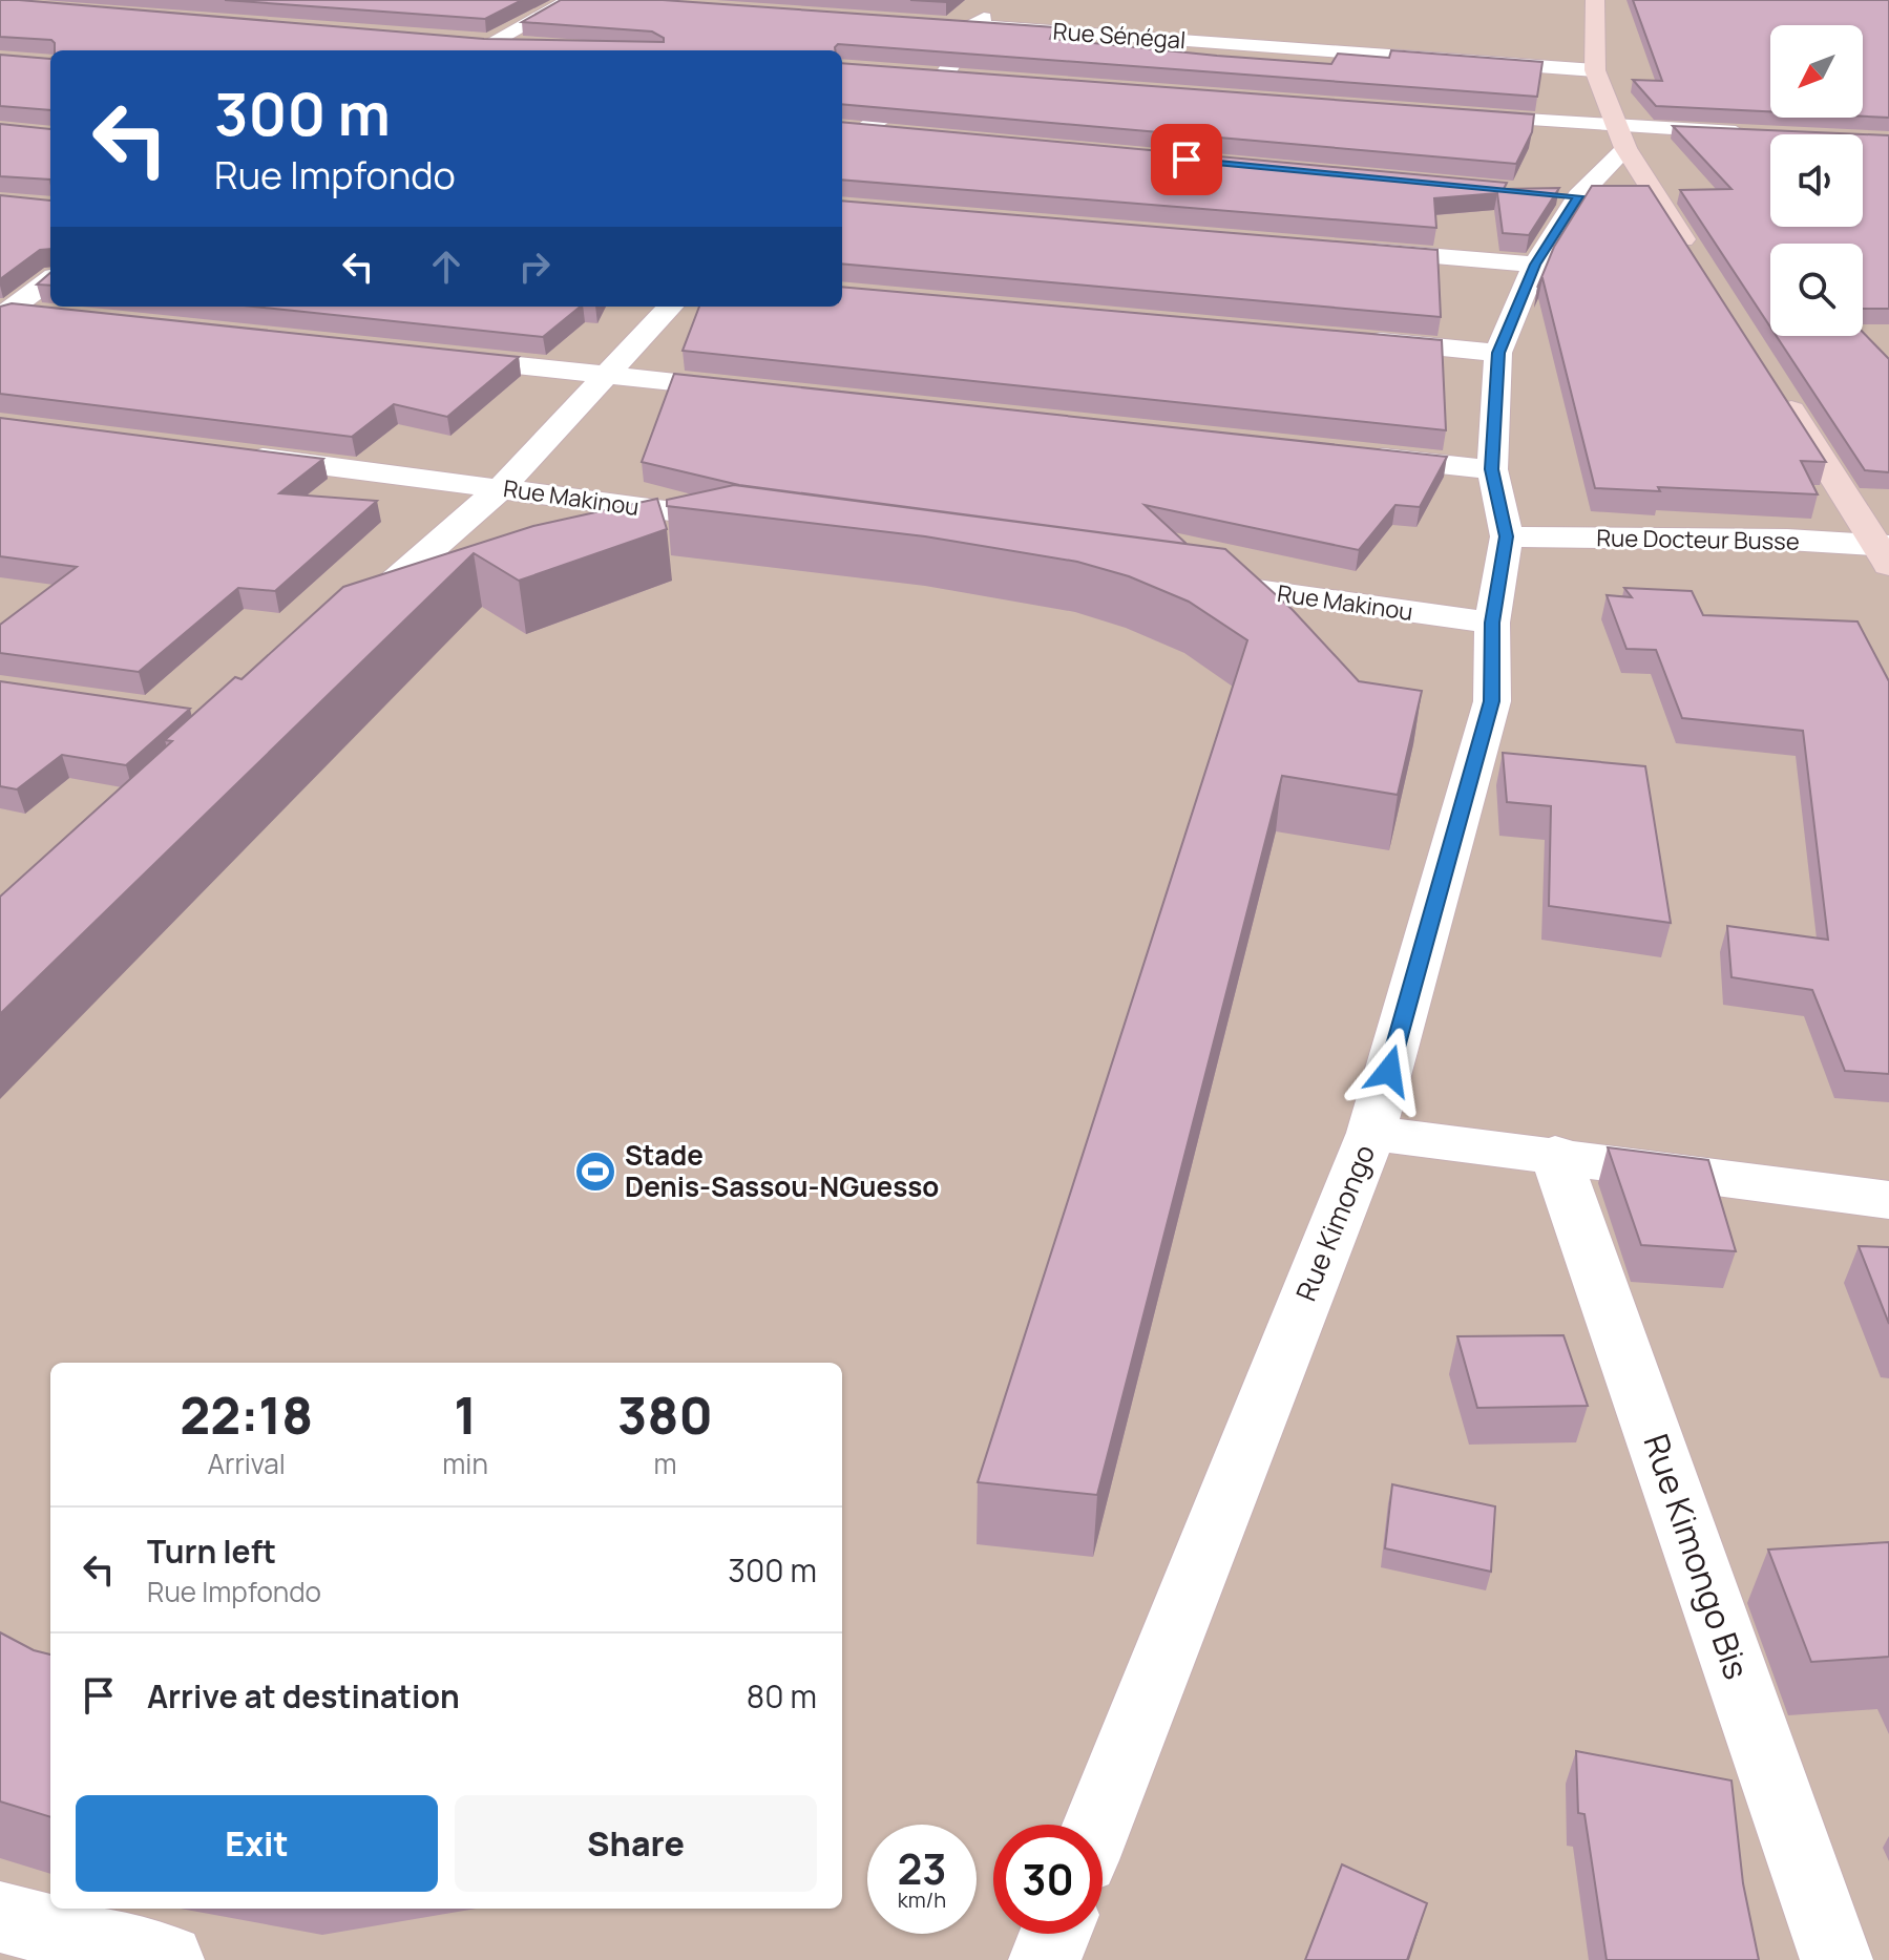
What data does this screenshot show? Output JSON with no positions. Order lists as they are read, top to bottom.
{
  "streets": {
    "street": [
      "Rue Sénégal",
      "Rue Makinou",
      "Rue Docteur Busse",
      "Rue Kimongo",
      "Rue Kimongo Bis"
    ]
  },
  "crossings": [
    ["Rue Makinou", "Rue Kimongo"],
    ["Rue Docteur Busse", "Rue Kimongo"]
  ],
  "places": {
    "sports": ["Stade Denis-Sassou-NGuesso"]
  },
  "north": "bottom left",
  "page": {
    "turn": ["300 m", "Rue Impfondo"],
    "eta": [
      "22:18",
      "Arrival",
      "1",
      "min",
      "380",
      "m"
    ],
    "list": [
      {
        "name": "Turn left",
        "note": "Rue Impfondo",
        "value": "300 m"
      },
      {
        "name": "Arrive at destination",
        "value": "80 m"
      }
    ],
    "buttons": ["Exit", "Share"],
    "speed": "23 km/h",
    "limit": "30"
  }
}
